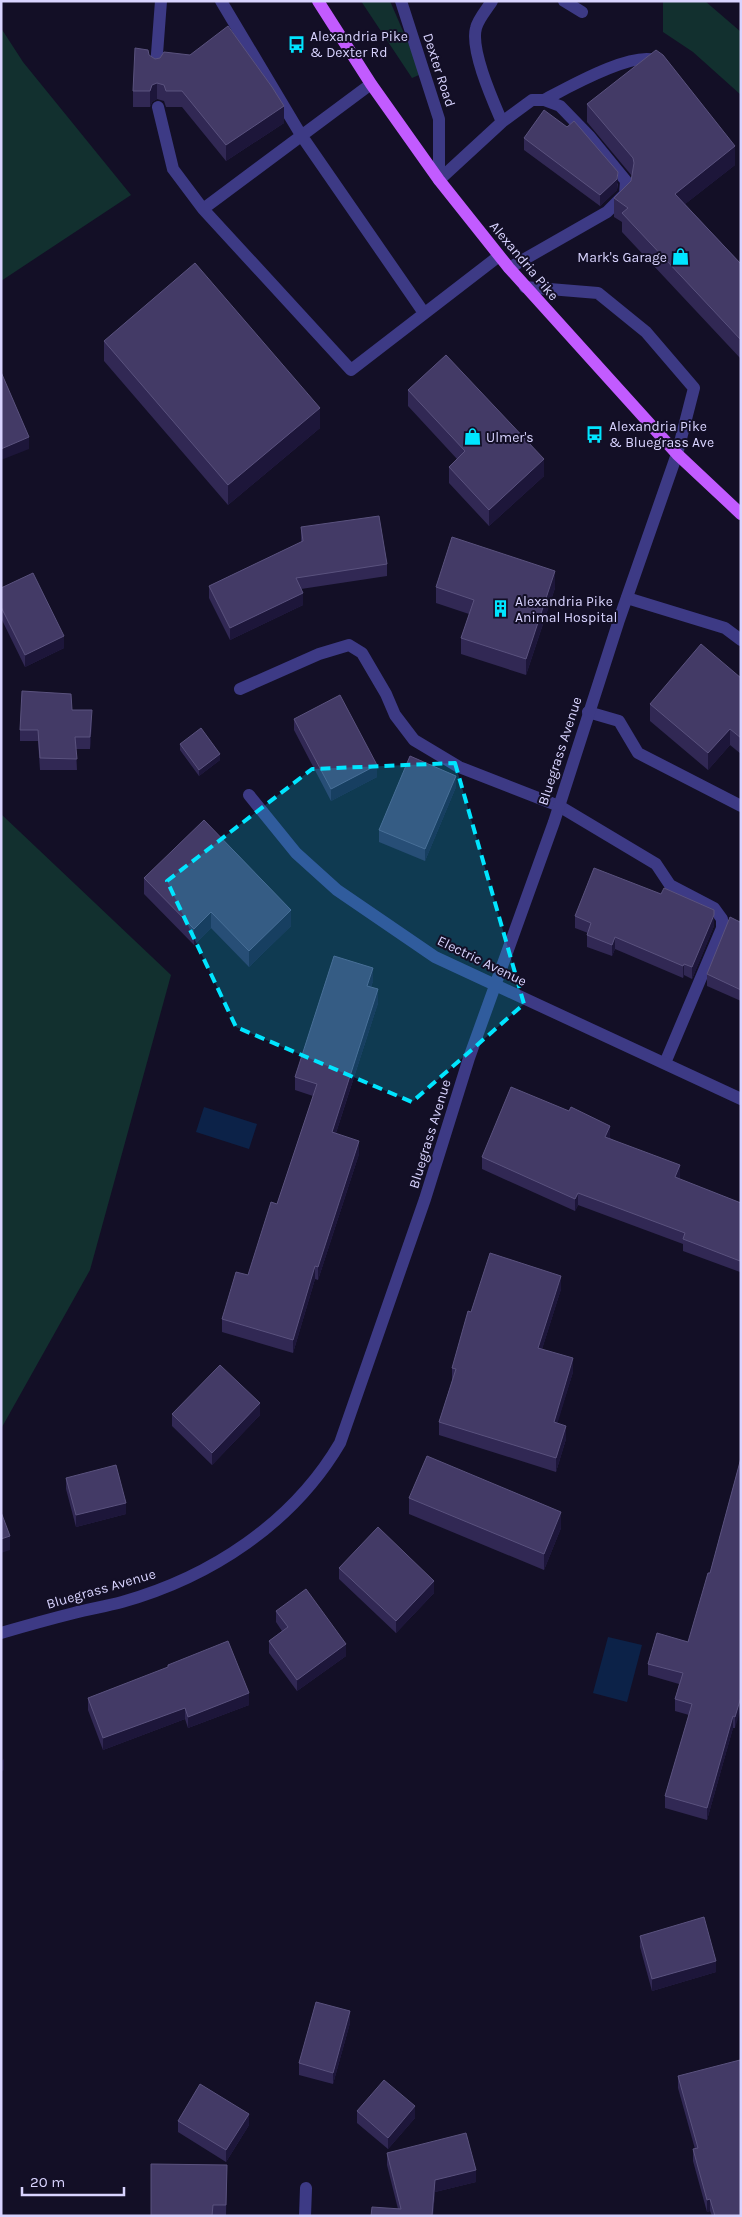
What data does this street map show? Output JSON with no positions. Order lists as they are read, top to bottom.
{
  "streets": {
    "main road": ["Alexandria Pike"],
    "street": ["Dexter Road", "Bluegrass Avenue", "Electric Avenue"]
  },
  "crossings": [
    ["Dexter Road", "Alexandria Pike"],
    ["Alexandria Pike", "Bluegrass Avenue"],
    ["Bluegrass Avenue", "Electric Avenue"]
  ],
  "places": {
    "bus stop": ["Alexandria Pike & Dexter Rd", "Alexandria Pike & Bluegrass Ave"],
    "shop": ["Mark's Garage", "Ulmer's"],
    "building": ["Alexandria Pike Animal Hospital"]
  },
  "scale_bar": "20 m"
}
